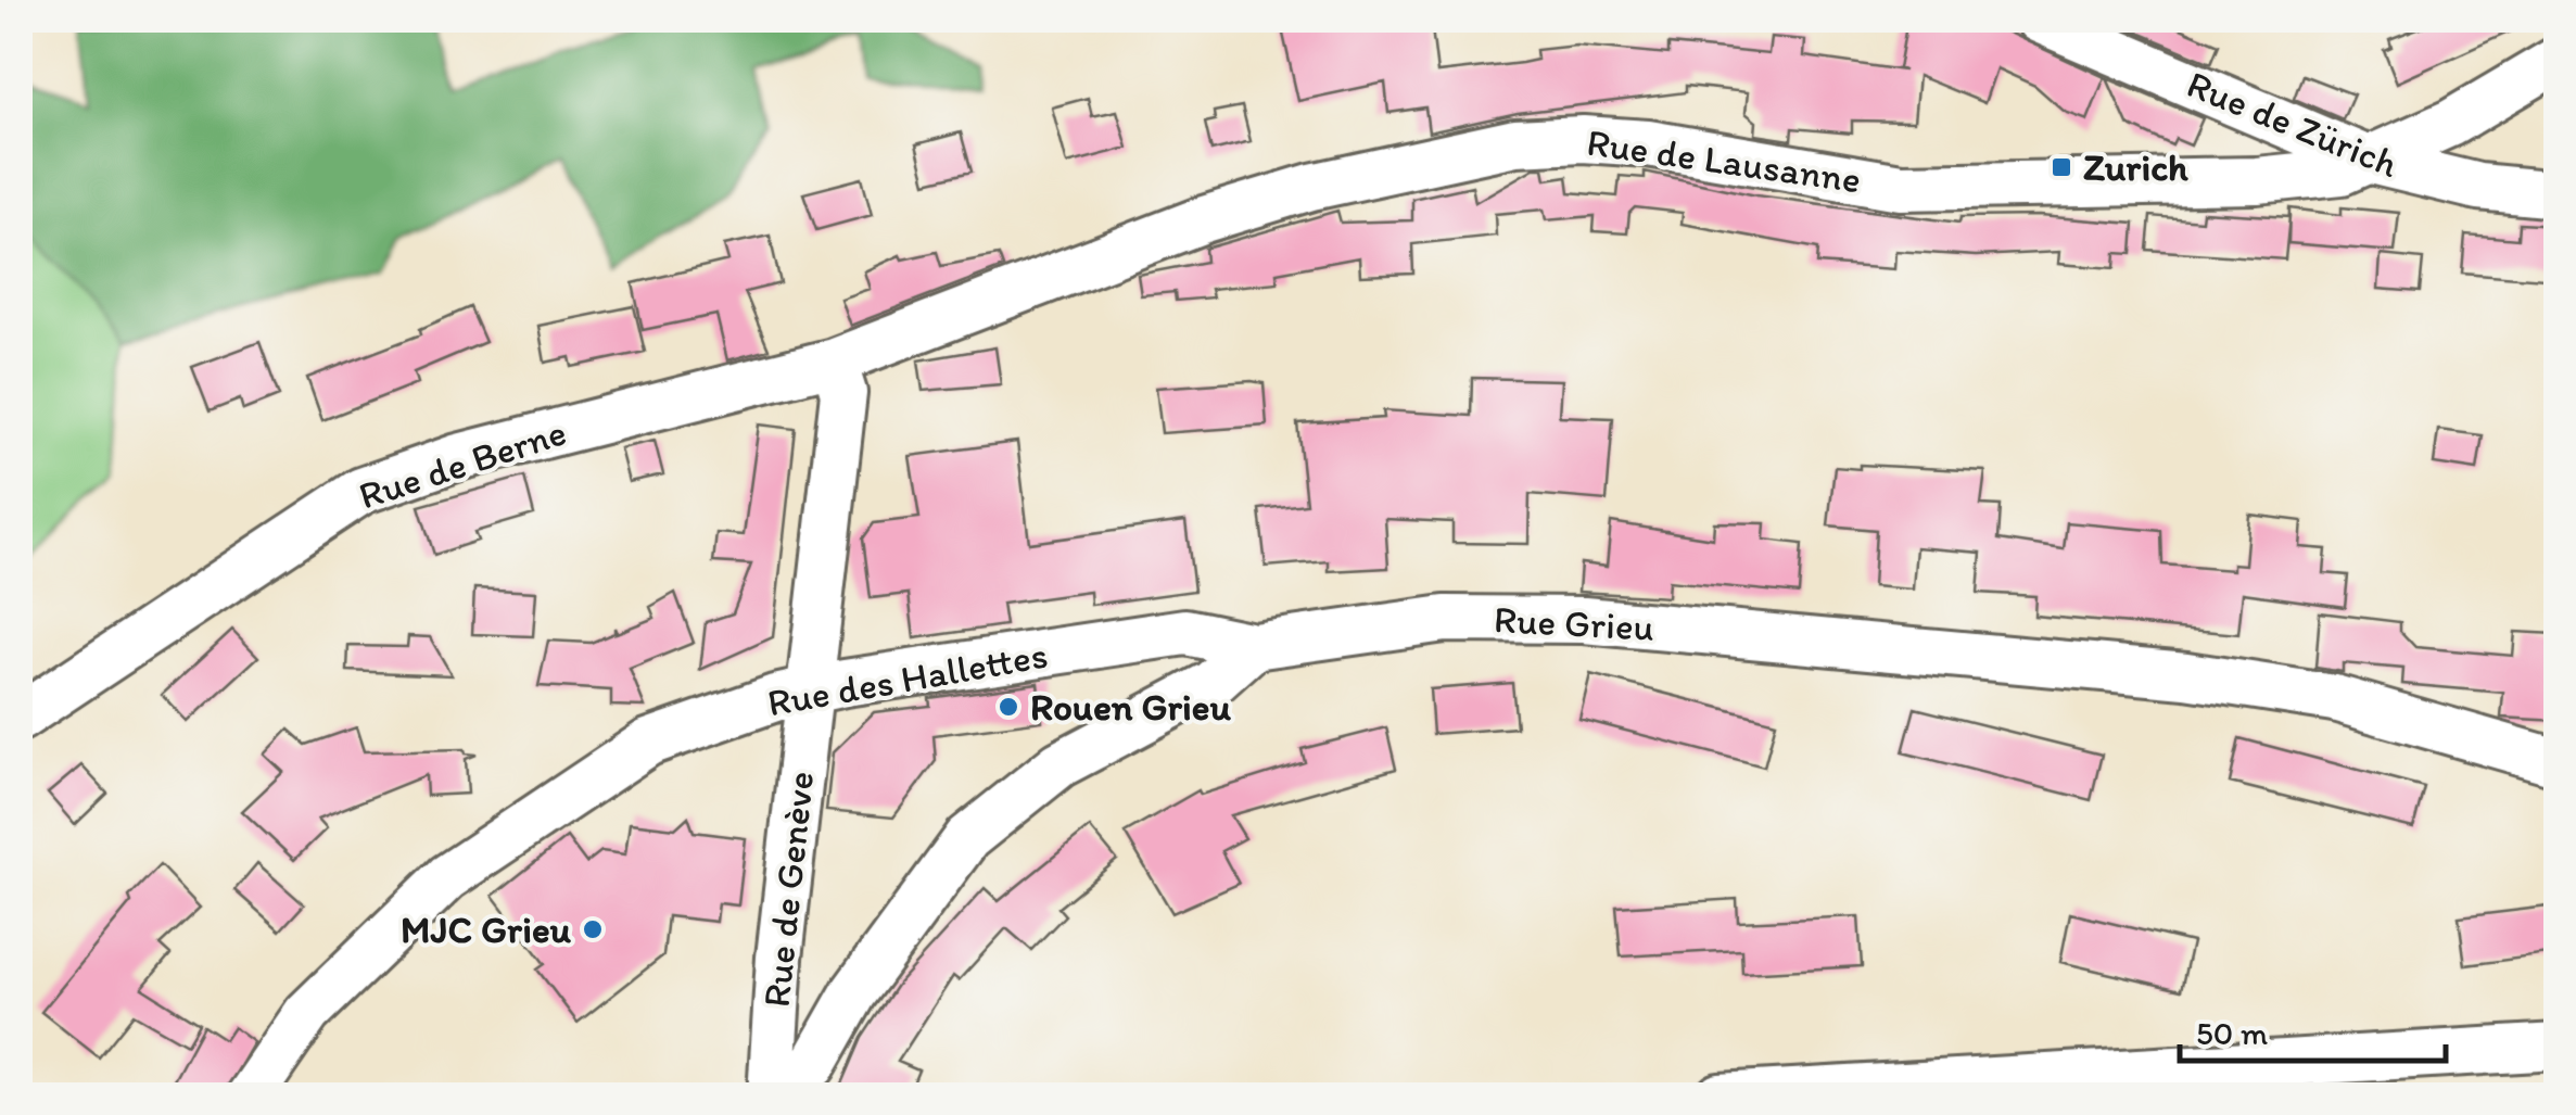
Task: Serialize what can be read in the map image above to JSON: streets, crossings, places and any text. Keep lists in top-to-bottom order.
{
  "streets": {
    "street": [
      "Rue de Zürich",
      "Rue de Lausanne",
      "Rue de Berne",
      "Rue Grieu",
      "Rue des Hallettes",
      "Rue de Genève"
    ]
  },
  "crossings": [
    ["Rue de Zürich", "Rue de Lausanne"],
    ["Rue de Lausanne", "Rue de Berne"],
    ["Rue de Lausanne", "Rue de Genève"],
    ["Rue de Berne", "Rue de Genève"],
    ["Rue Grieu", "Rue des Hallettes"],
    ["Rue des Hallettes", "Rue de Genève"]
  ],
  "places": {
    "transit": ["Zurich"],
    "other": ["Rouen Grieu", "MJC Grieu"]
  },
  "scale_bar": "50 m"
}
